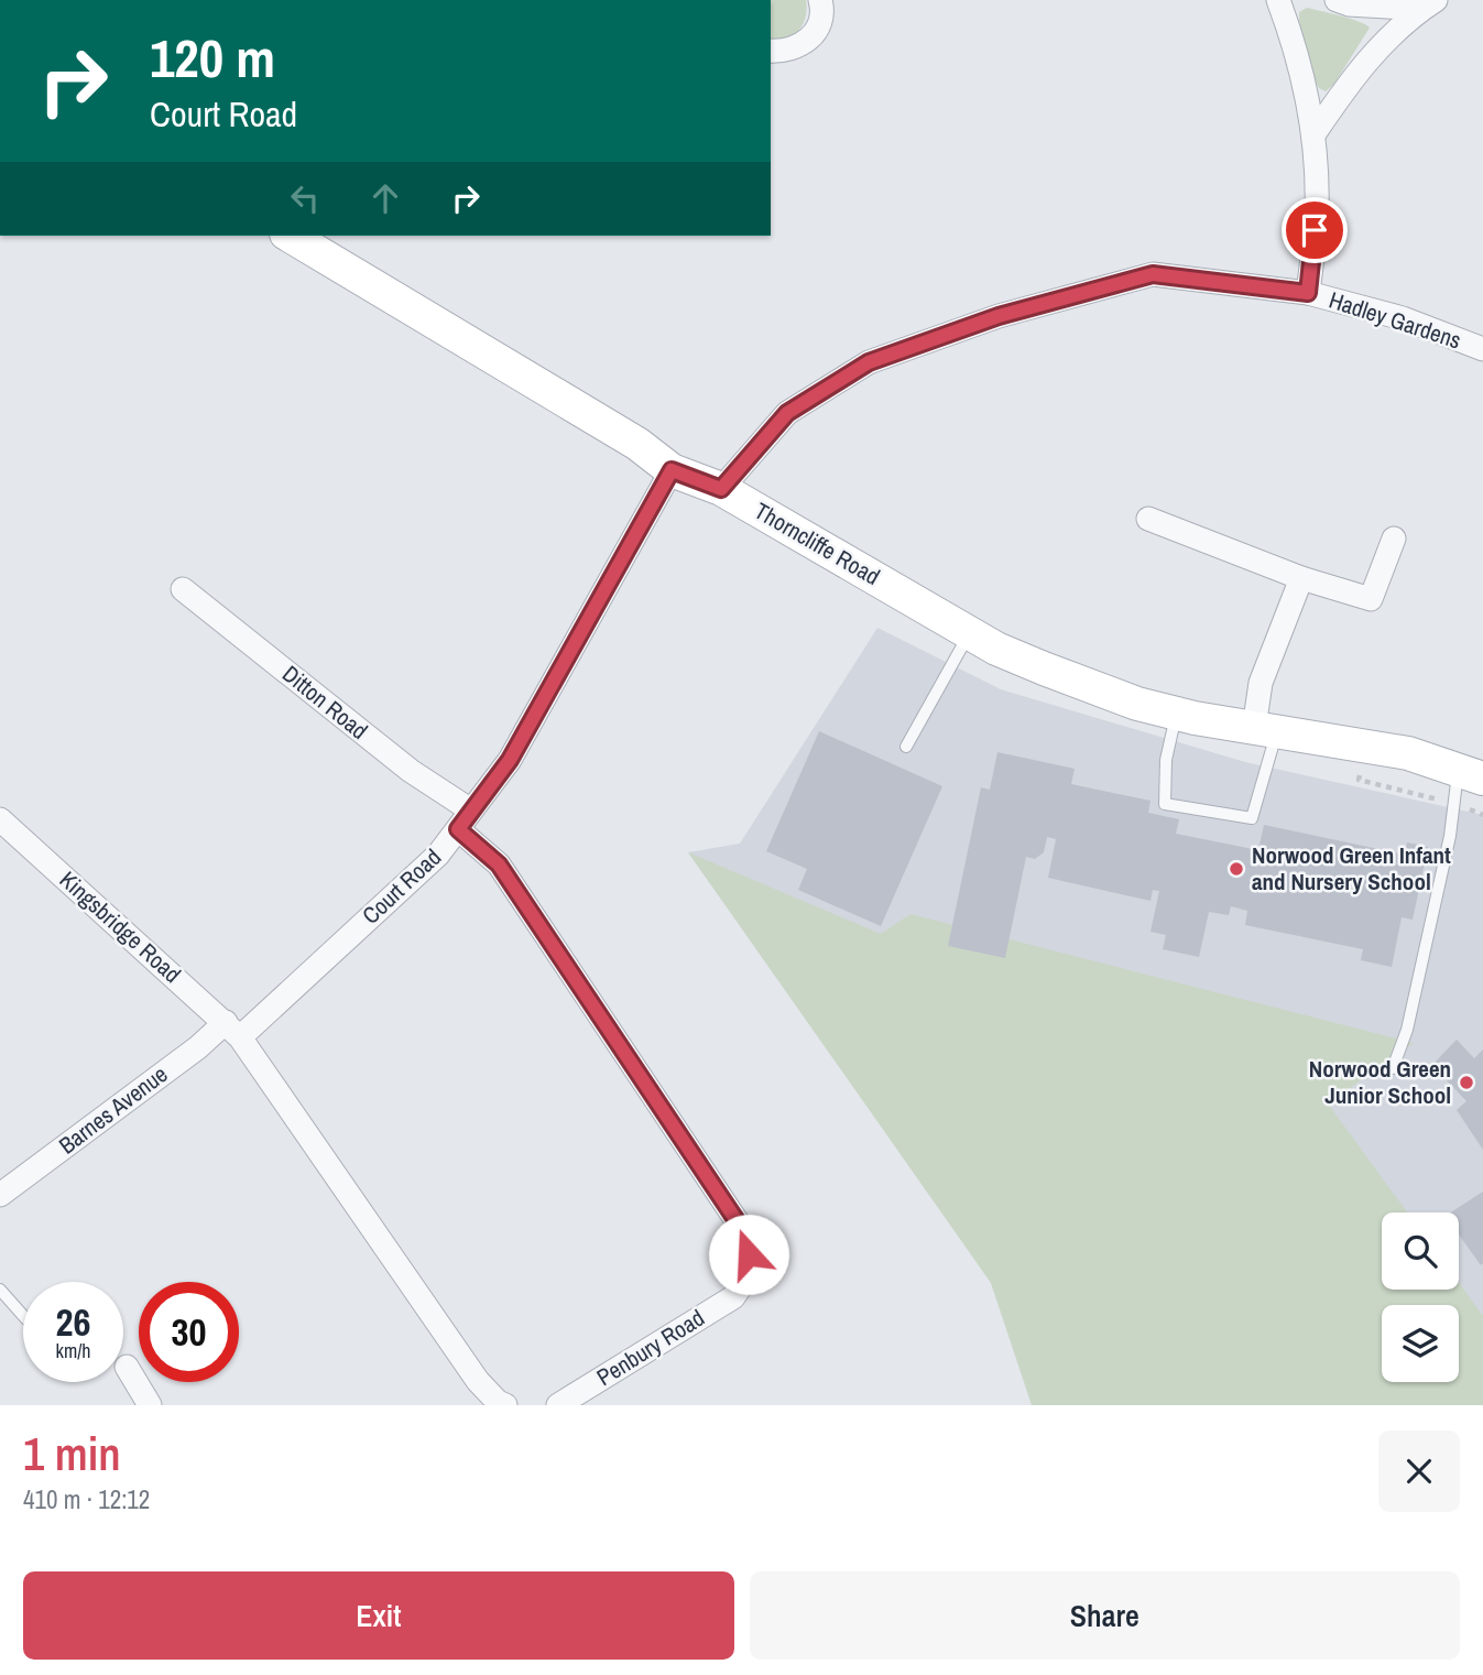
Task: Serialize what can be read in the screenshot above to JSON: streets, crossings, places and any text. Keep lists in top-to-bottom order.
{
  "streets": {
    "street": [
      "Hadley Gardens",
      "Thorncliffe Road",
      "Ditton Road",
      "Court Road",
      "Kingsbridge Road",
      "Barnes Avenue",
      "Penbury Road"
    ]
  },
  "crossings": [
    ["Hadley Gardens", "Thorncliffe Road"],
    ["Thorncliffe Road", "Court Road"],
    ["Ditton Road", "Court Road"],
    ["Ditton Road", "Penbury Road"],
    ["Court Road", "Kingsbridge Road"],
    ["Court Road", "Barnes Avenue"],
    ["Court Road", "Penbury Road"],
    ["Kingsbridge Road", "Barnes Avenue"]
  ],
  "places": ["Norwood Green Infant and Nursery School", "Norwood Green Junior School"],
  "page": {
    "turn": ["120 m", "Court Road"],
    "speed": "26 km/h",
    "limit": "30",
    "heading": ["1 min", "410 m · 12:12"],
    "buttons": ["Exit", "Share"]
  }
}
